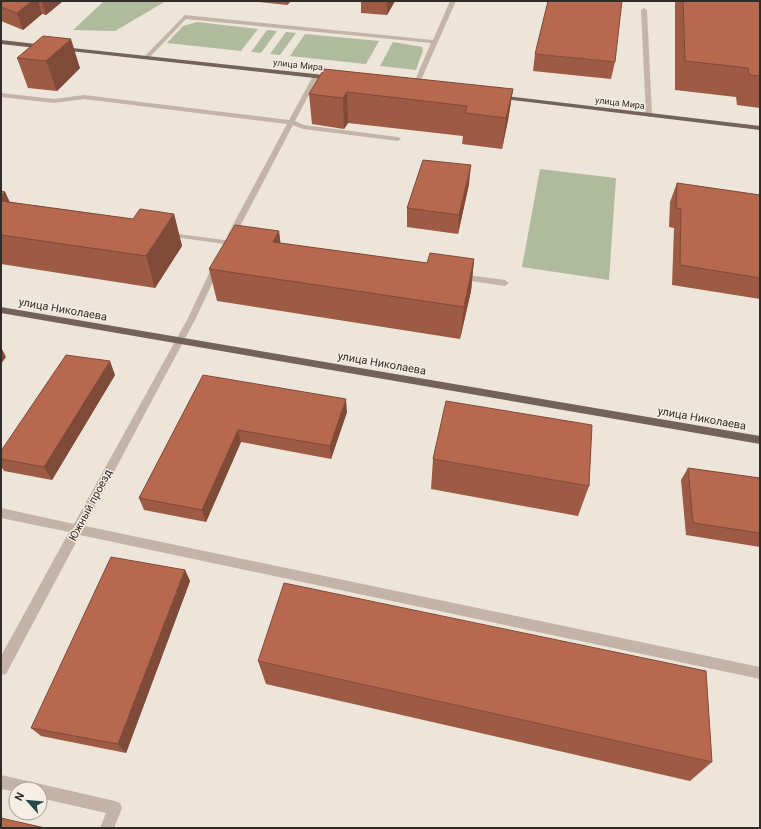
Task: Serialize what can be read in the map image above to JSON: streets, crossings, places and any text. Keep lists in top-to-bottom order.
{
  "streets": {
    "main road": ["улица Мира", "улица Николаева"],
    "street": ["Южный проезд"]
  },
  "crossings": [
    ["улица Мира", "Южный проезд"],
    ["улица Николаева", "Южный проезд"]
  ],
  "north": "top left"
}
